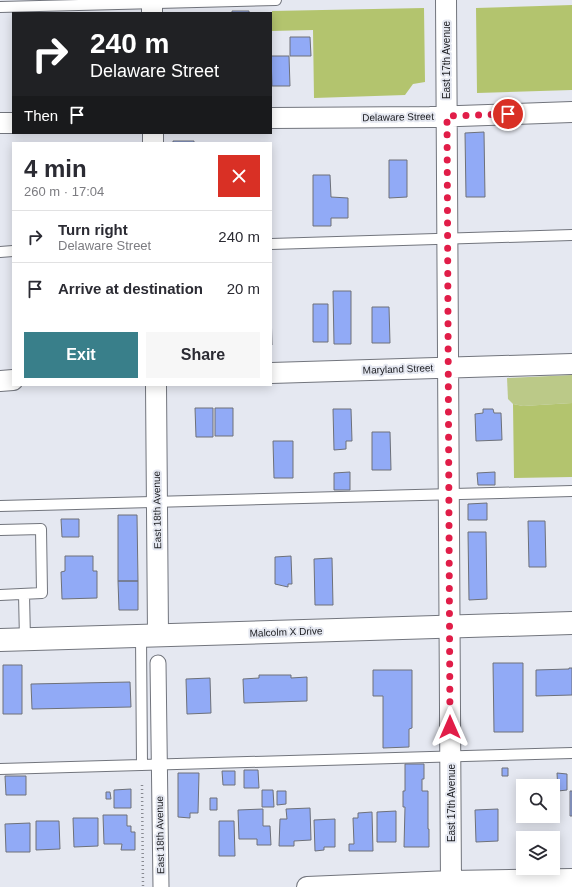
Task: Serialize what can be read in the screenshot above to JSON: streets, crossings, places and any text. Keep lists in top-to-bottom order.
{
  "streets": {
    "street": [
      "East 17th Avenue",
      "Delaware Street",
      "Maryland Street",
      "East 18th Avenue",
      "Malcolm X Drive"
    ]
  },
  "crossings": [
    ["East 17th Avenue", "Delaware Street"],
    ["East 17th Avenue", "Maryland Street"],
    ["East 17th Avenue", "Malcolm X Drive"],
    ["East 18th Avenue", "Malcolm X Drive"]
  ],
  "page": {
    "turn": ["240 m", "Delaware Street"],
    "then": "Then",
    "heading": ["4 min", "260 m · 17:04"],
    "list": [
      {
        "name": "Turn right",
        "note": "Delaware Street",
        "value": "240 m"
      },
      {
        "name": "Arrive at destination",
        "value": "20 m"
      }
    ],
    "buttons": ["Exit", "Share"]
  }
}
